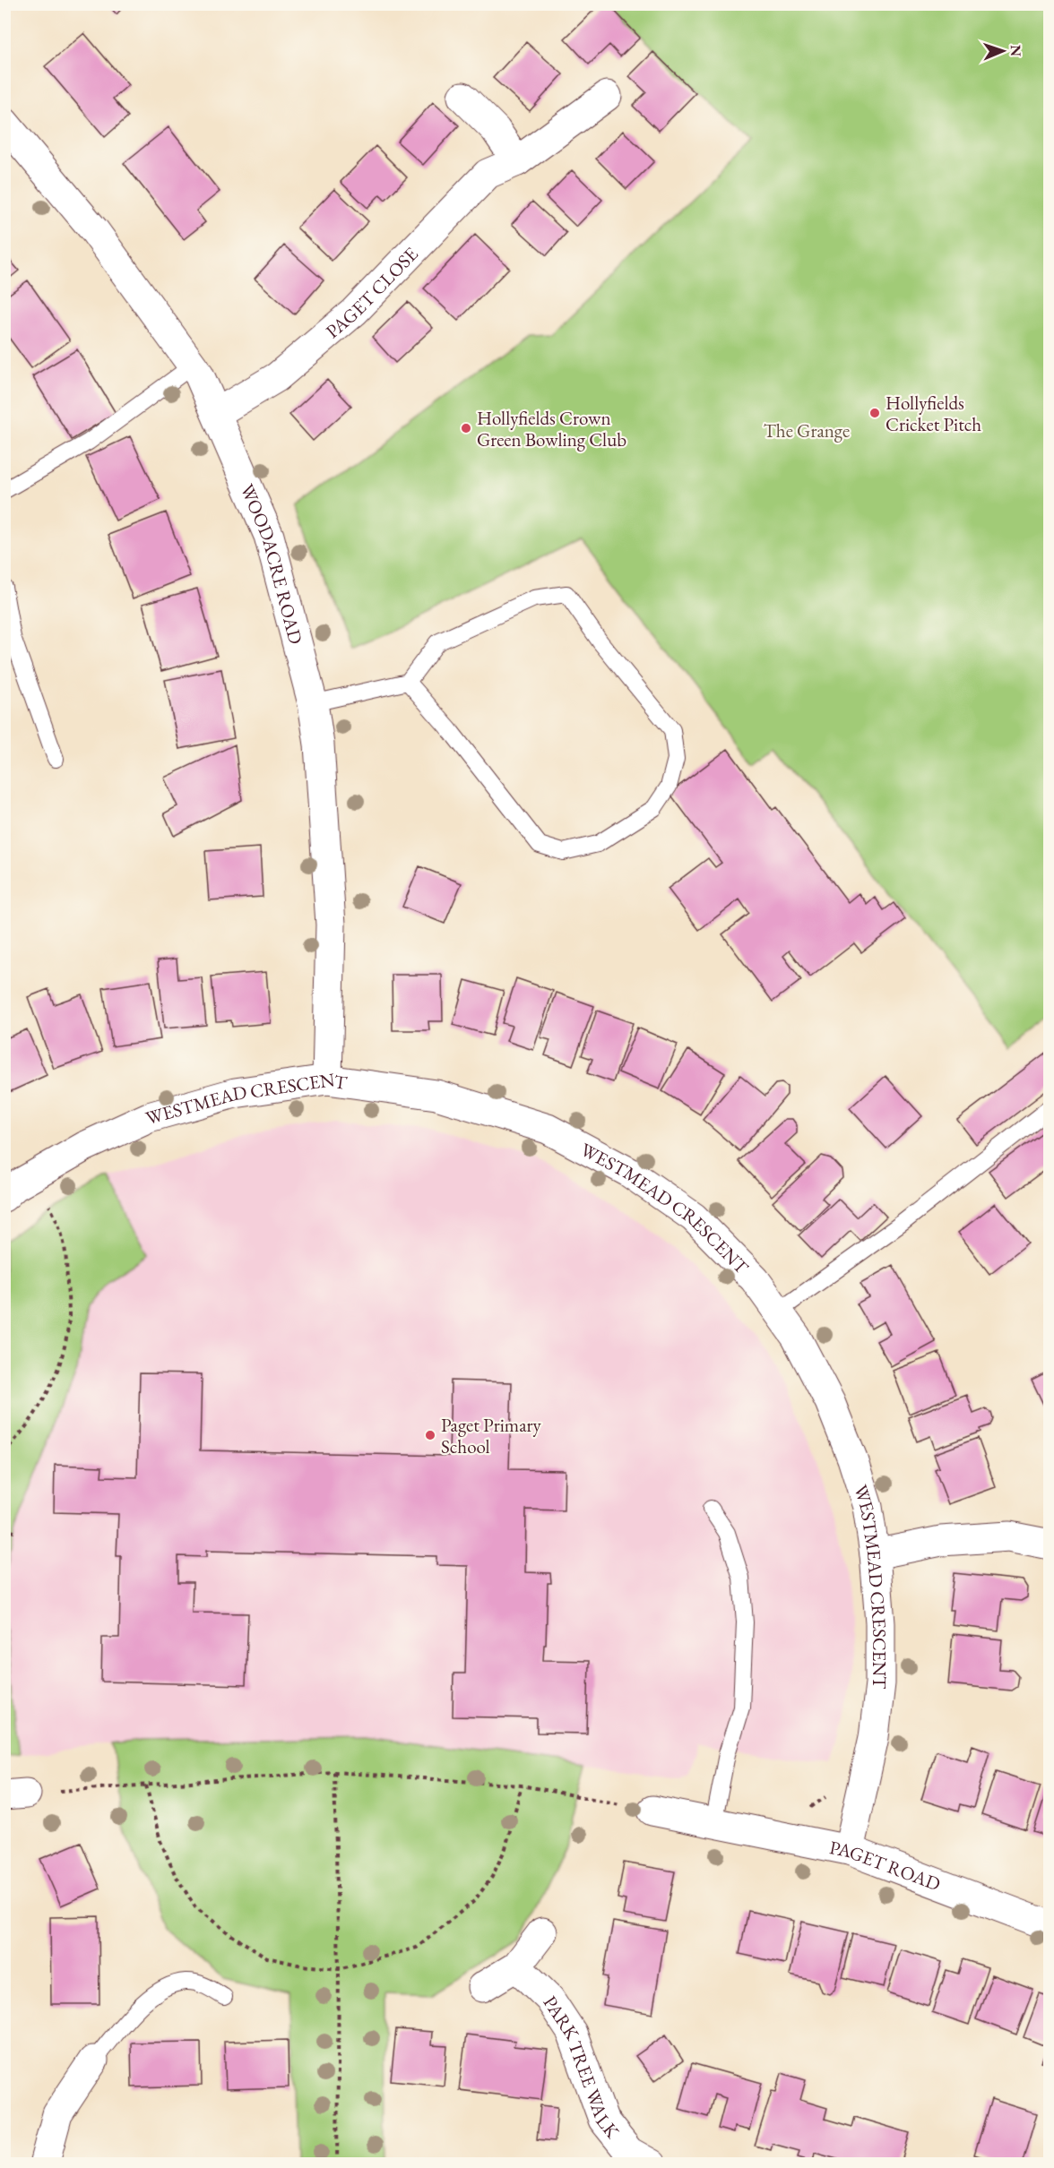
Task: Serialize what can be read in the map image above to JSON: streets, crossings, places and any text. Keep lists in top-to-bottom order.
{
  "streets": {
    "street": [
      "PAGET CLOSE",
      "WOODACRE ROAD",
      "WESTMEAD CRESCENT",
      "PAGET ROAD",
      "PARK TREE WALK"
    ]
  },
  "crossings": [
    ["PAGET CLOSE", "WOODACRE ROAD"],
    ["WOODACRE ROAD", "WESTMEAD CRESCENT"],
    ["WESTMEAD CRESCENT", "PAGET ROAD"]
  ],
  "parks": ["The Grange"],
  "places": ["Hollyfields Cricket Pitch", "Hollyfields Crown Green Bowling Club", "Paget Primary School"],
  "north": "right"
}
